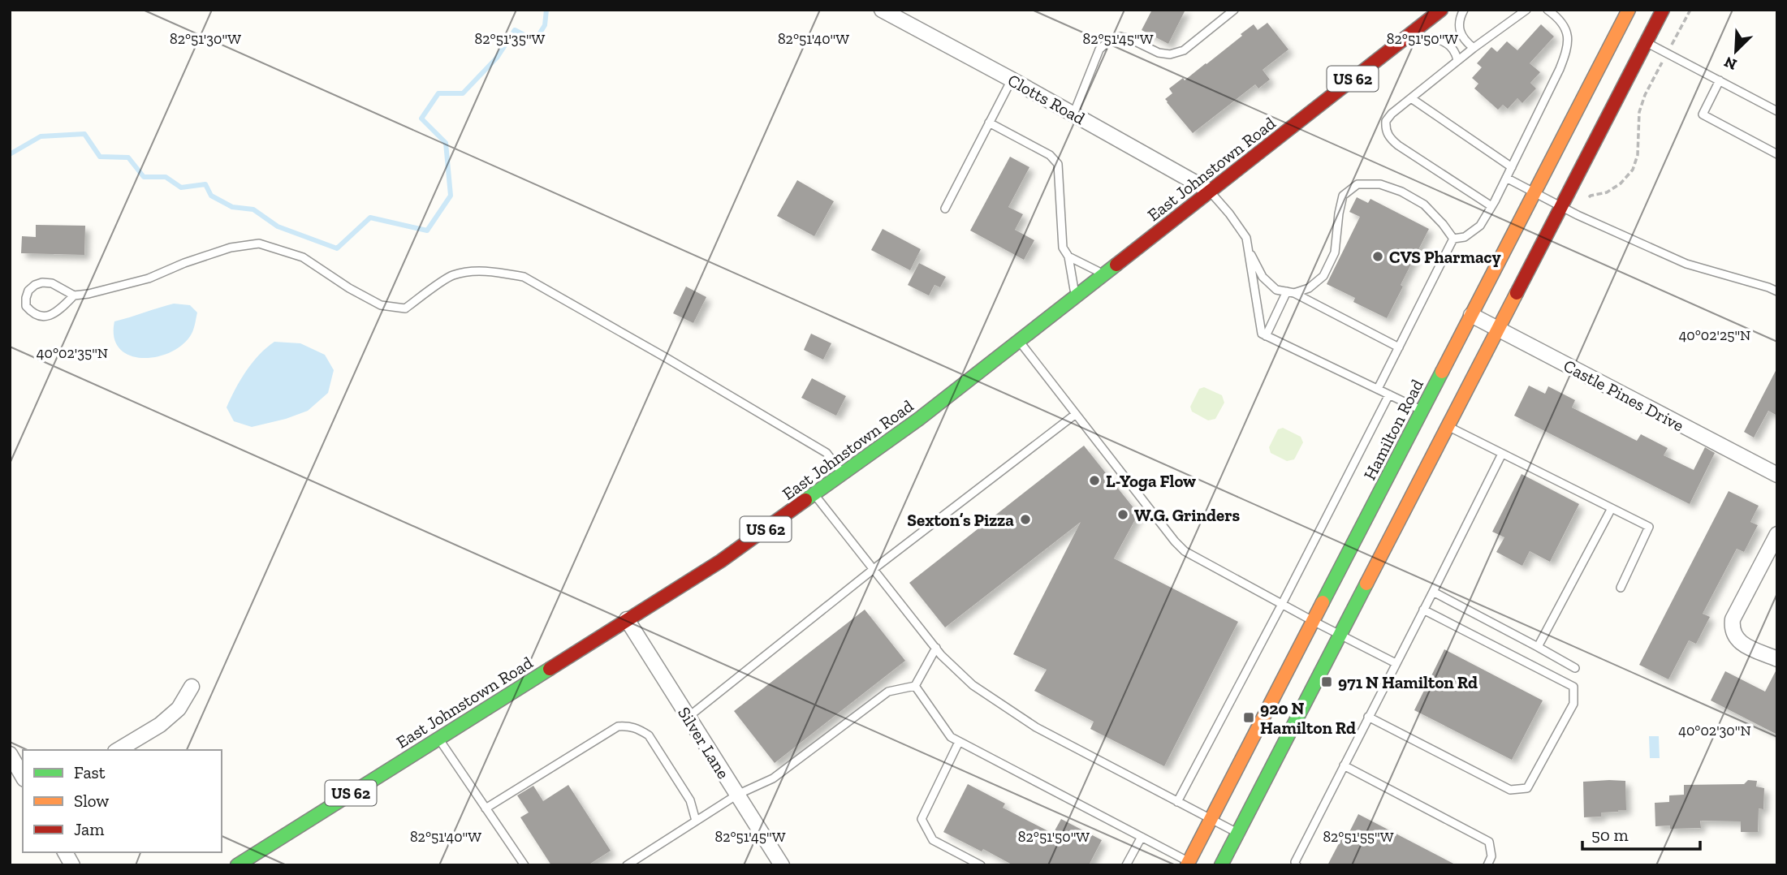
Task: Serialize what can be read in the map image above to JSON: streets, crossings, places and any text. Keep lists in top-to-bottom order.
{
  "streets": {
    "main road": ["US 62", "East Johnstown Road", "Hamilton Road"],
    "street": ["Clotts Road", "Castle Pines Drive", "Silver Lane"]
  },
  "crossings": [
    ["Clotts Road", "East Johnstown Road"],
    ["East Johnstown Road", "Silver Lane"],
    ["Castle Pines Drive", "Hamilton Road"]
  ],
  "places": {
    "other": [
      "CVS Pharmacy",
      "L-Yoga Flow",
      "W.G. Grinders",
      "Sexton’s Pizza"
    ],
    "transit": ["971 N Hamilton Rd", "920 N Hamilton Rd"]
  },
  "legend": ["Fast", "Slow", "Jam"],
  "scale_bar": "50 m",
  "north": "bottom left",
  "coordinates": [
    "82°51'30\"W",
    "82°51'35\"W",
    "82°51'45\"W",
    "82°51'50\"W",
    "82°51'40\"W",
    "40°02'25\"N",
    "40°02'35\"N",
    "40°02'30\"N",
    "82°51'55\"W"
  ]
}
